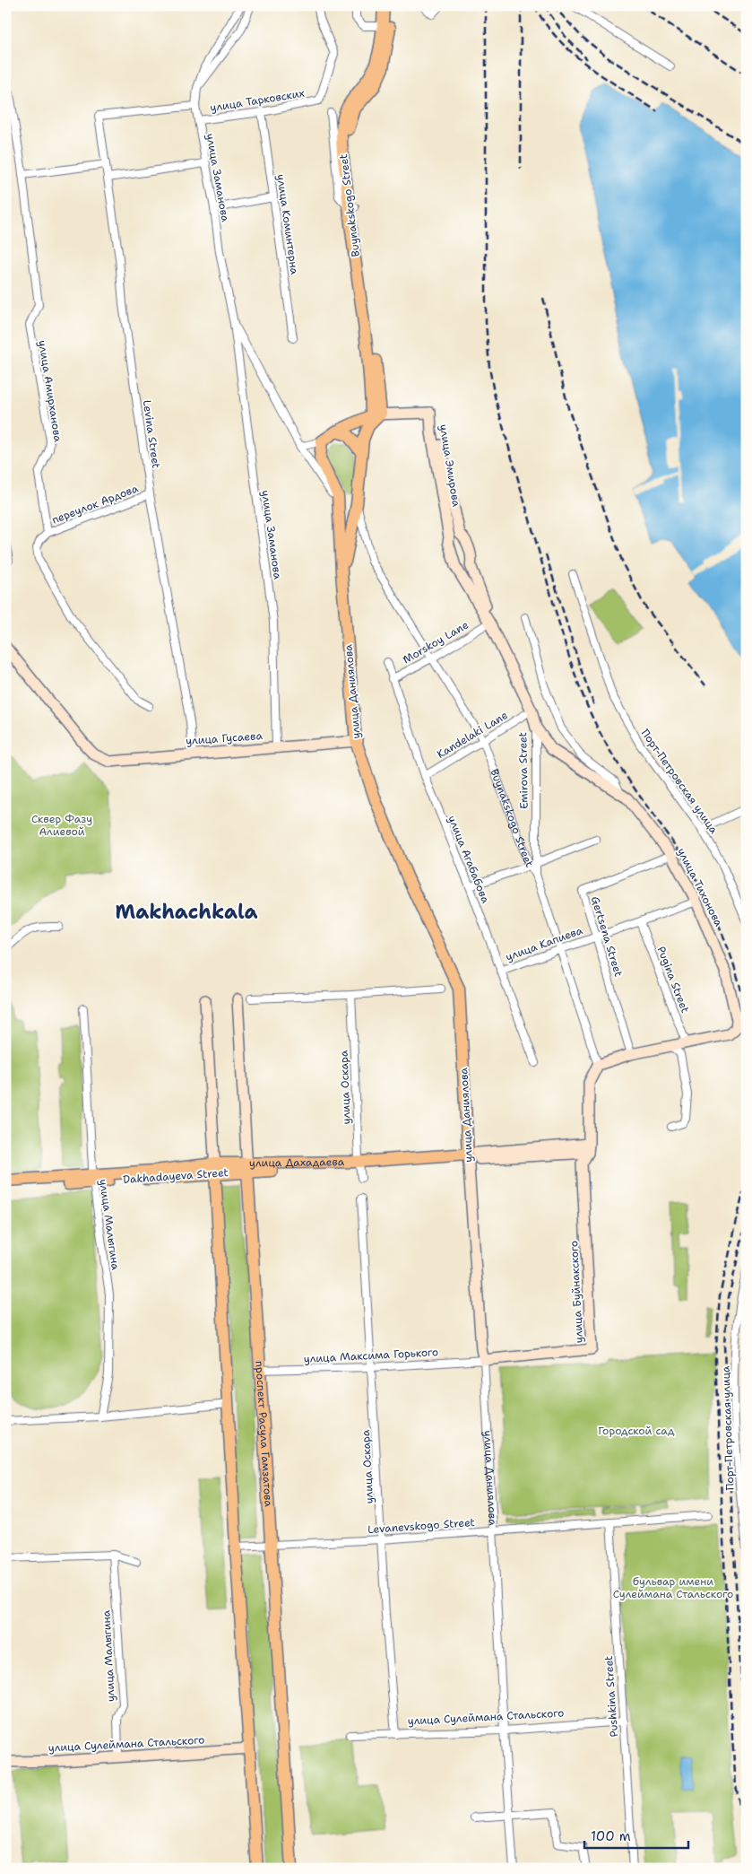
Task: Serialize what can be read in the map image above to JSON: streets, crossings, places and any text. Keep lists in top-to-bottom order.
{
  "streets": {
    "main road": [
      "Buynakskogo Street",
      "улица Даниялова",
      "улица Дахадаева",
      "проспект Расула Гамзатова"
    ],
    "street": [
      "улица Тарковских",
      "улица Заманова",
      "улица Коминтерна",
      "улица Амирханова",
      "Levina Street",
      "улица Эмирова",
      "переулок Ардова",
      "Morskoy Lane",
      "Kandelaki Lane",
      "улица Гусаева",
      "Emirova Street",
      "Порт-Петровская улица",
      "улица Агабабова",
      "улица Тихонова",
      "Gertsena Street",
      "улица Капиева",
      "Pugina Street",
      "улица Оскара",
      "улица Малыгина",
      "улица Буйнакского",
      "улица Максима Горького",
      "Levanevskogo Street",
      "Pushkina Street",
      "улица Сулеймана Стальского"
    ]
  },
  "crossings": [
    ["улица Тарковских", "улица Заманова"],
    ["улица Тарковских", "улица Коминтерна"],
    ["улица Тарковских", "Levina Street"],
    ["улица Заманова", "улица Даниялова"],
    ["улица Заманова", "улица Гусаева"],
    ["Buynakskogo Street", "Morskoy Lane"],
    ["Buynakskogo Street", "улица Даниялова"],
    ["Buynakskogo Street", "Kandelaki Lane"],
    ["Buynakskogo Street", "Emirova Street"],
    ["Buynakskogo Street", "улица Капиева"],
    ["улица Амирханова", "переулок Ардова"],
    ["Levina Street", "переулок Ардова"],
    ["Levina Street", "улица Гусаева"],
    ["улица Эмирова", "Morskoy Lane"],
    ["улица Эмирова", "Emirova Street"],
    ["Morskoy Lane", "Emirova Street"],
    ["Morskoy Lane", "улица Агабабова"],
    ["улица Даниялова", "улица Гусаева"],
    ["улица Даниялова", "улица Дахадаева"],
    ["улица Даниялова", "улица Буйнакского"],
    ["улица Даниялова", "улица Максима Горького"],
    ["улица Даниялова", "Levanevskogo Street"],
    ["улица Даниялова", "улица Сулеймана Стальского"],
    ["Kandelaki Lane", "Emirova Street"],
    ["Kandelaki Lane", "улица Агабабова"],
    ["Emirova Street", "улица Тихонова"],
    ["улица Агабабова", "улица Капиева"],
    ["улица Тихонова", "Gertsena Street"],
    ["улица Тихонова", "улица Капиева"],
    ["улица Тихонова", "Pugina Street"],
    ["Gertsena Street", "улица Капиева"],
    ["улица Капиева", "Pugina Street"],
    ["улица Оскара", "улица Дахадаева"],
    ["улица Оскара", "улица Максима Горького"],
    ["улица Оскара", "Levanevskogo Street"],
    ["улица Оскара", "улица Сулеймана Стальского"],
    ["улица Дахадаева", "улица Малыгина"],
    ["улица Дахадаева", "проспект Расула Гамзатова"],
    ["улица Малыгина", "улица Сулеймана Стальского"],
    ["улица Буйнакского", "улица Максима Горького"],
    ["улица Максима Горького", "проспект Расула Гамзатова"],
    ["проспект Расула Гамзатова", "Levanevskogo Street"],
    ["Levanevskogo Street", "Pushkina Street"],
    ["Pushkina Street", "улица Сулеймана Стальского"]
  ],
  "districts": ["Makhachkala"],
  "parks": ["Сквер Фазу Алиевой", "Городской сад", "бульвар имени Сулеймана Стальского"],
  "scale_bar": "100 m"
}
